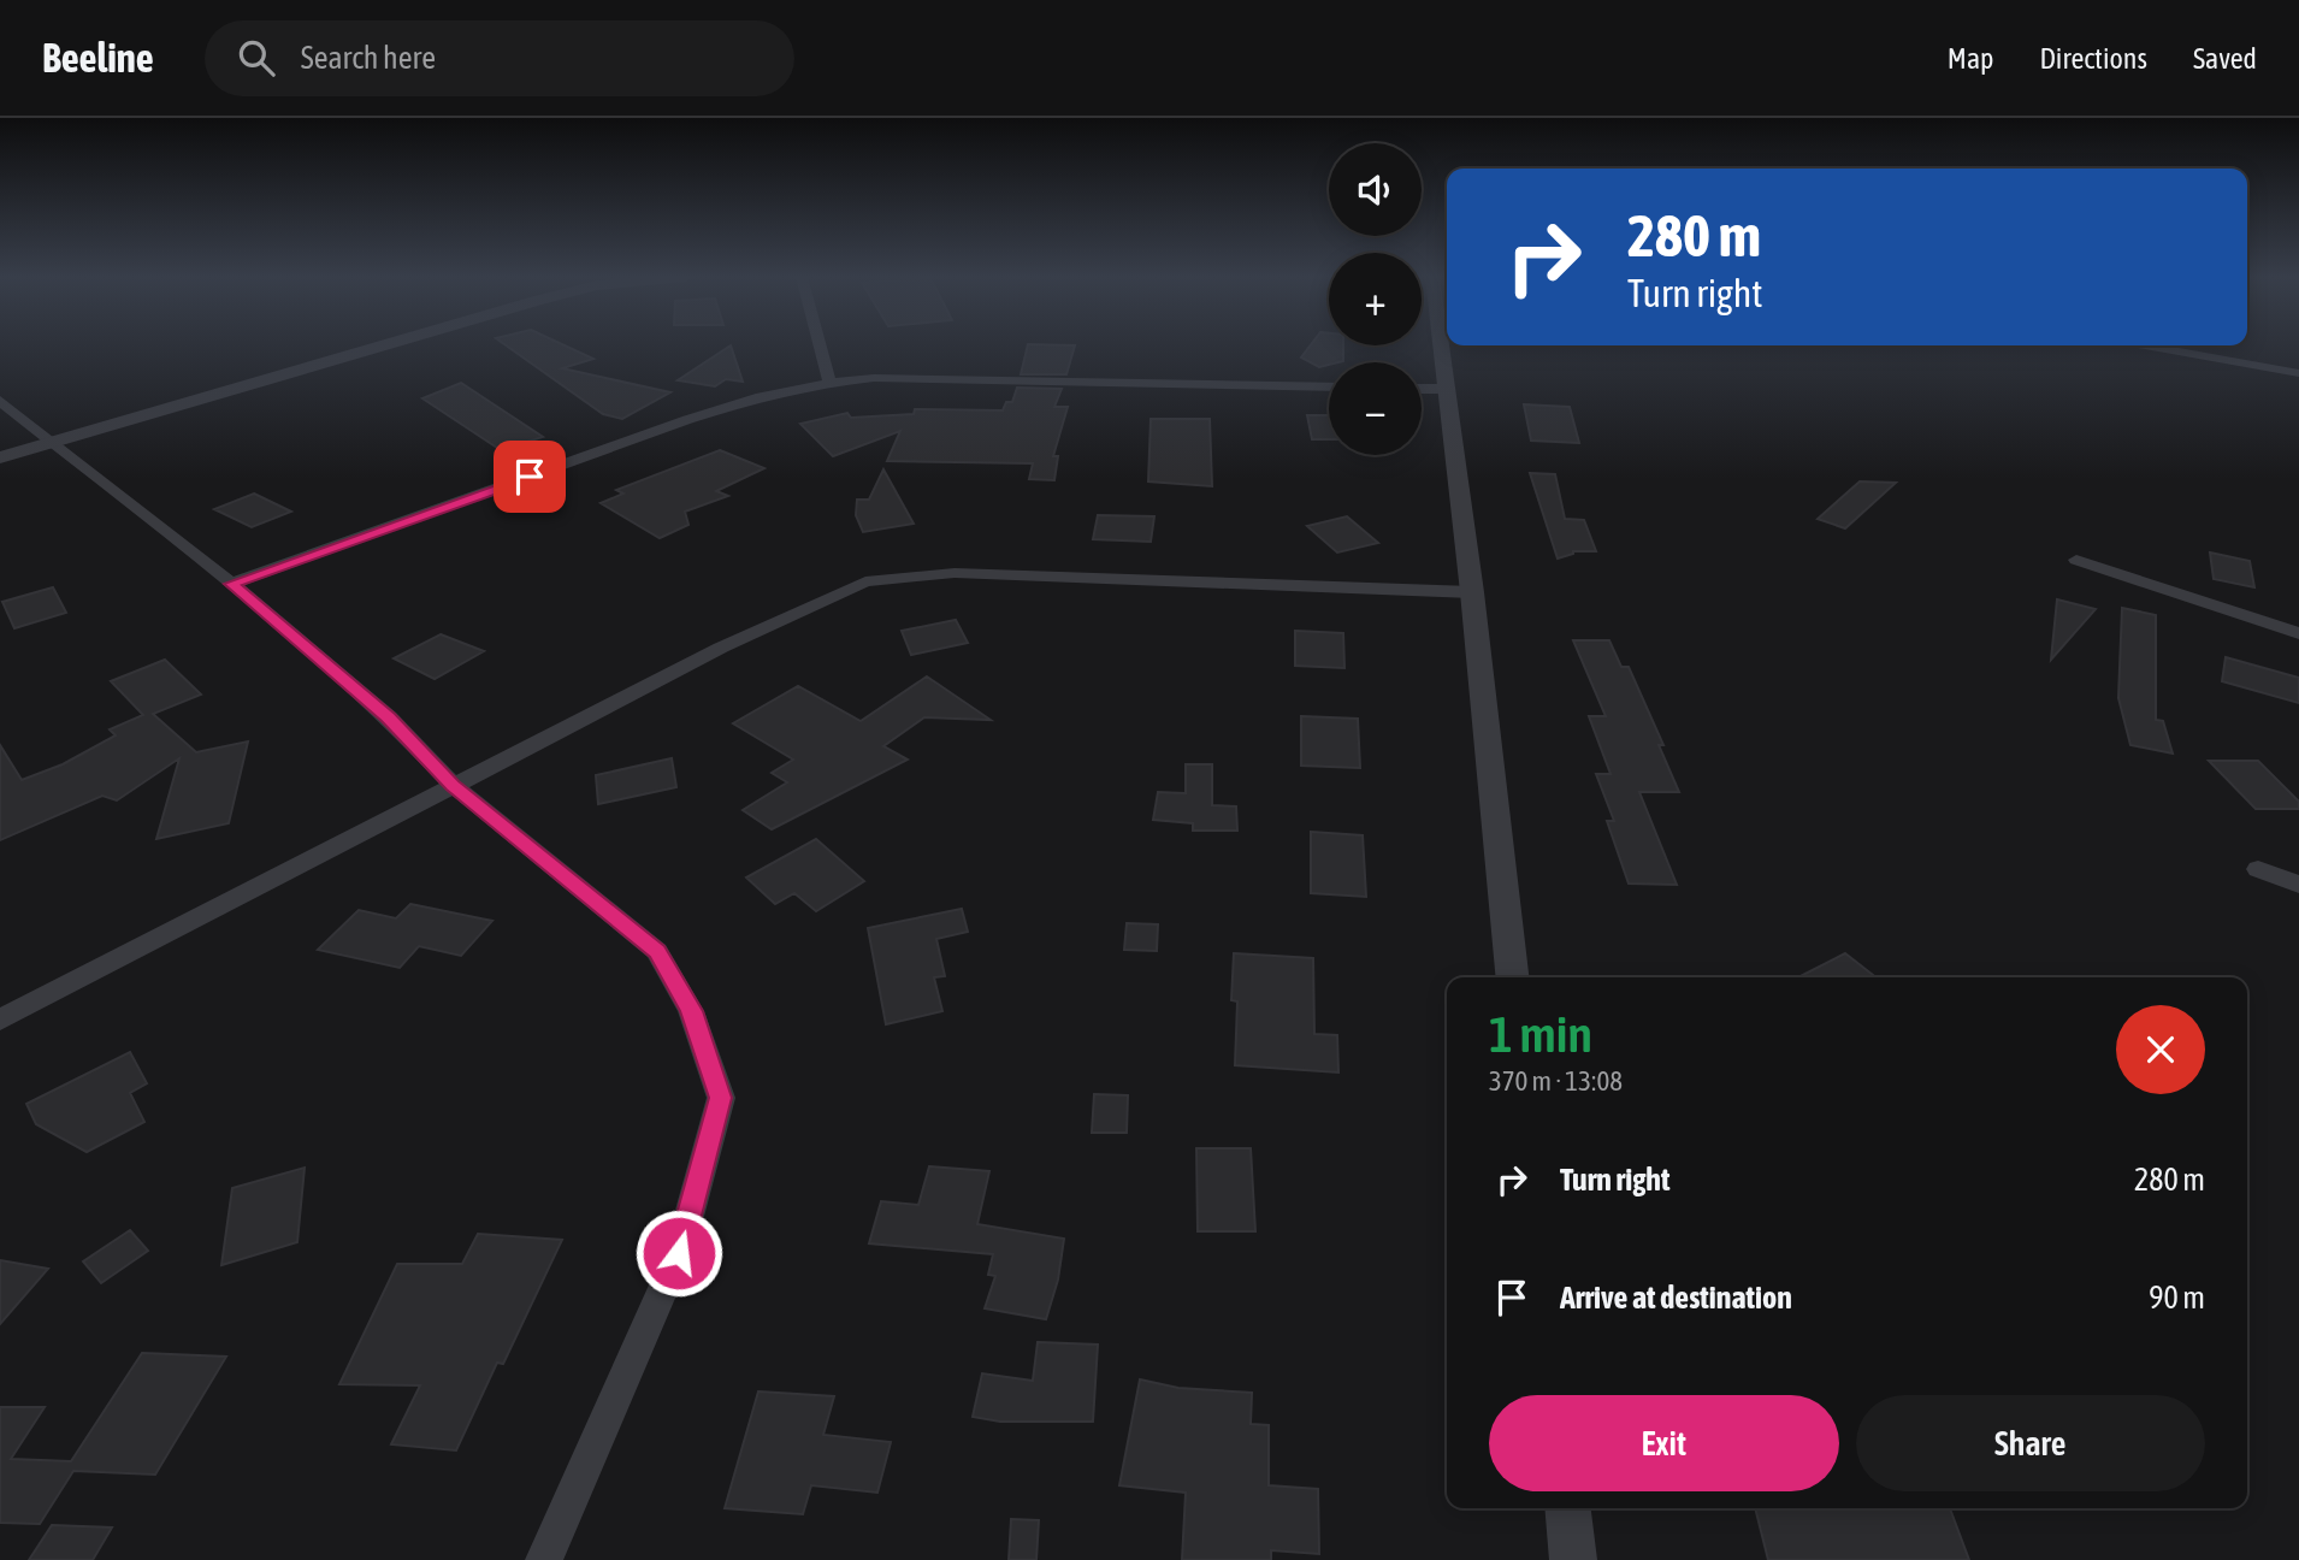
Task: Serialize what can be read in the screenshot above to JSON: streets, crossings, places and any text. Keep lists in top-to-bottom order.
{
  "page": {
    "header": "Beeline",
    "search": "Search here",
    "nav": ["Map", "Directions", "Saved"],
    "map_buttons": ["+", "−"],
    "turn": ["280 m", "Turn right"],
    "heading": ["1 min", "370 m · 13:08"],
    "list": [
      {
        "name": "Turn right",
        "value": "280 m"
      },
      {
        "name": "Arrive at destination",
        "value": "90 m"
      }
    ],
    "buttons": ["Exit", "Share"]
  }
}
